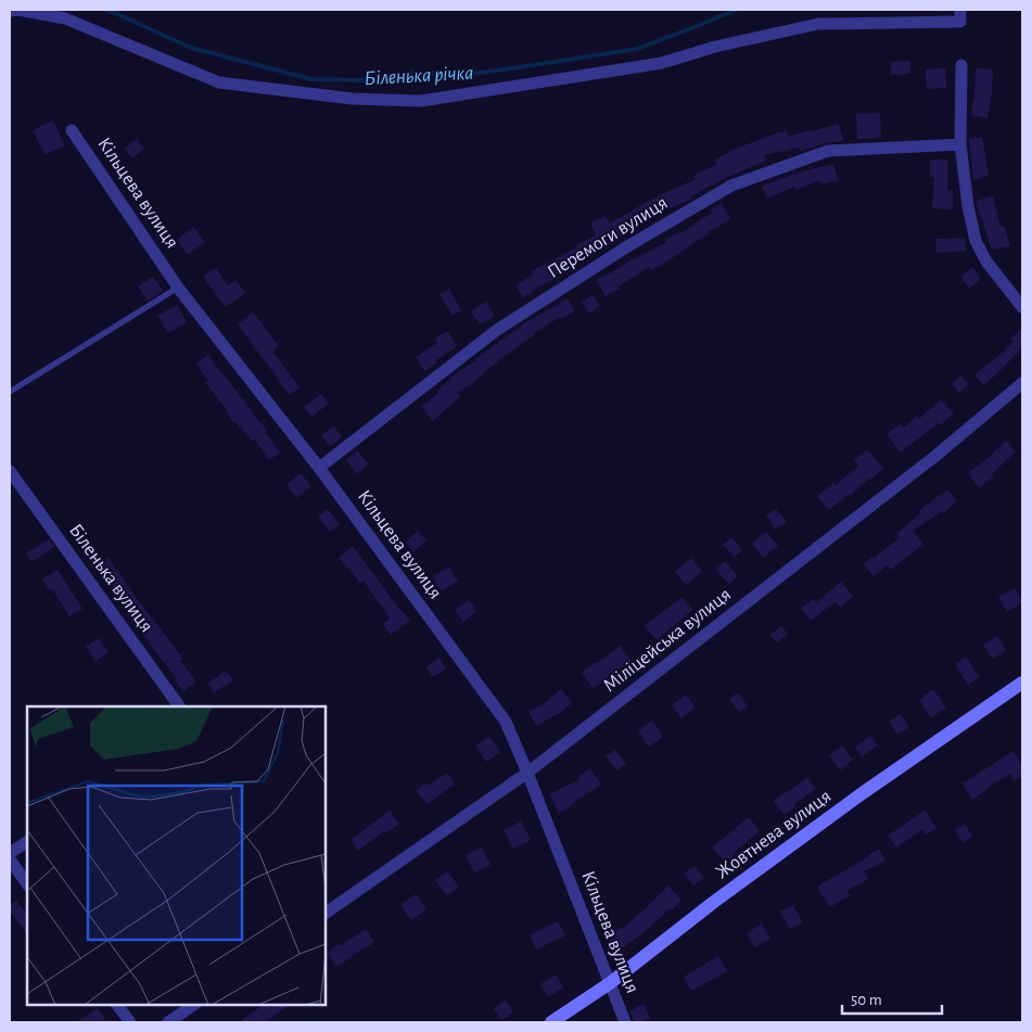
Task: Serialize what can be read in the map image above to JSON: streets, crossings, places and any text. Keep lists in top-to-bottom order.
{
  "streets": {
    "main road": ["Жовтнева вулиця"],
    "street": [
      "Кільцева вулиця",
      "Перемоги вулиця",
      "Біленька вулиця",
      "Міліцейська вулиця"
    ]
  },
  "crossings": [
    ["Кільцева вулиця", "Перемоги вулиця"],
    ["Кільцева вулиця", "Міліцейська вулиця"],
    ["Кільцева вулиця", "Жовтнева вулиця"]
  ],
  "water": ["Біленька річка"],
  "scale_bar": "50 m"
}
